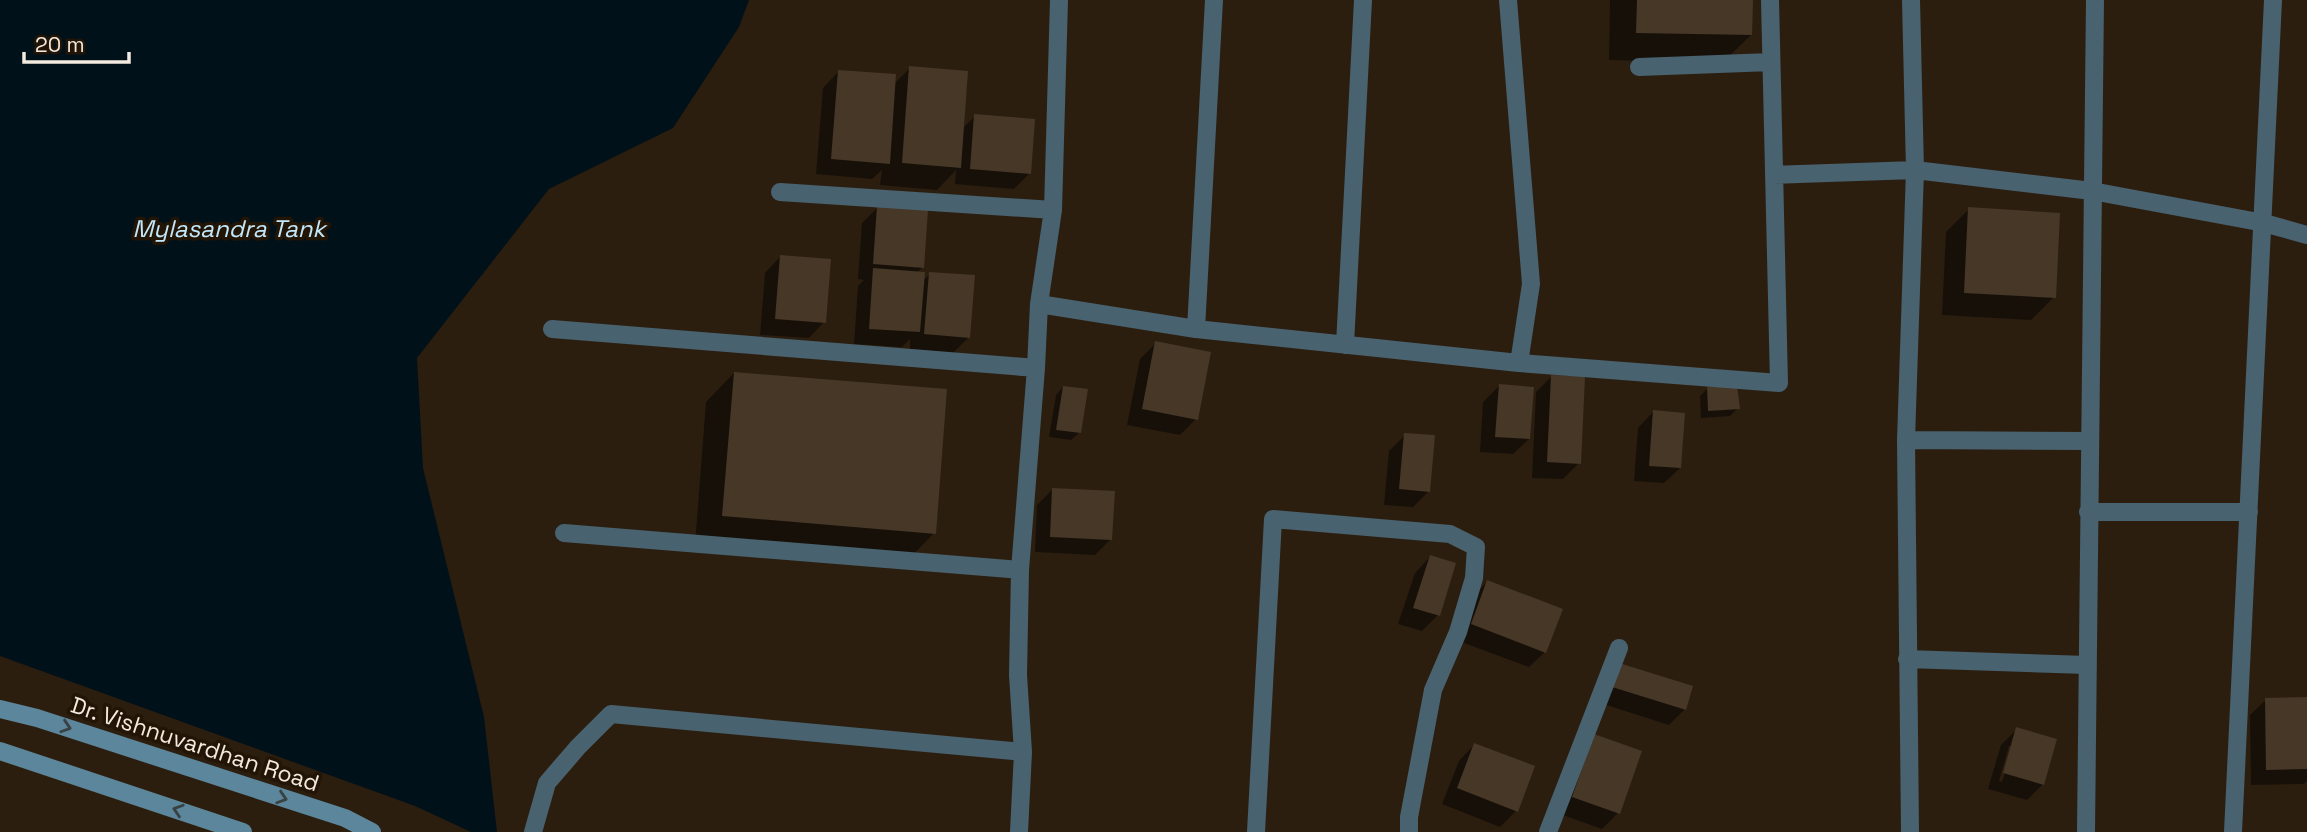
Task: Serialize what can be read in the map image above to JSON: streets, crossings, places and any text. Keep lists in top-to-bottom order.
{
  "streets": {
    "main road": ["Dr. Vishnuvardhan Road"]
  },
  "water": ["Mylasandra Tank"],
  "scale_bar": "20 m"
}
